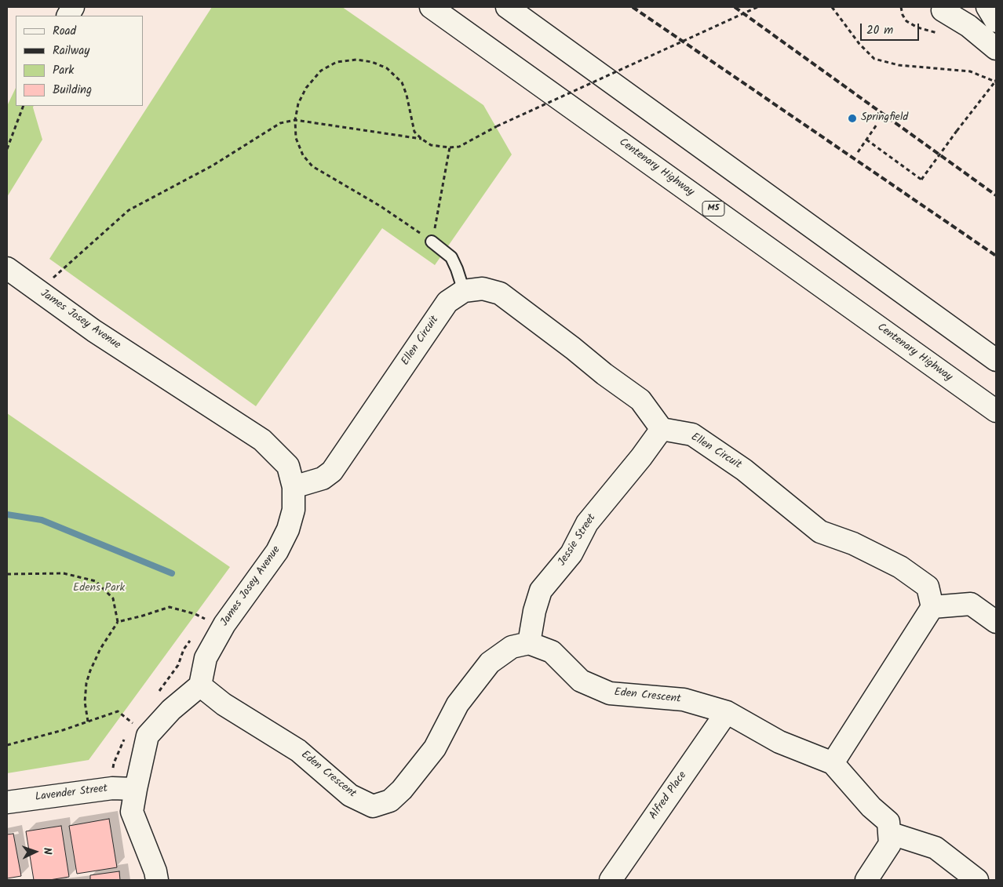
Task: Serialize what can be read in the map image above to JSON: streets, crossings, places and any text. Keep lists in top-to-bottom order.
{
  "streets": {
    "main road": [
      "Centenary Highway",
      "M5",
      "James Josey Avenue",
      "Ellen Circuit",
      "Jessie Street",
      "Eden Crescent",
      "Lavender Street",
      "Alfred Place"
    ]
  },
  "crossings": [
    ["James Josey Avenue", "Ellen Circuit"],
    ["James Josey Avenue", "Eden Crescent"],
    ["Ellen Circuit", "Jessie Street"],
    ["Jessie Street", "Eden Crescent"],
    ["Eden Crescent", "Alfred Place"]
  ],
  "parks": ["Edens Park"],
  "places": ["Springfield"],
  "legend": [
    "Road",
    "Railway",
    "Park",
    "Building"
  ],
  "scale_bar": "20 m",
  "north": "right"
}
